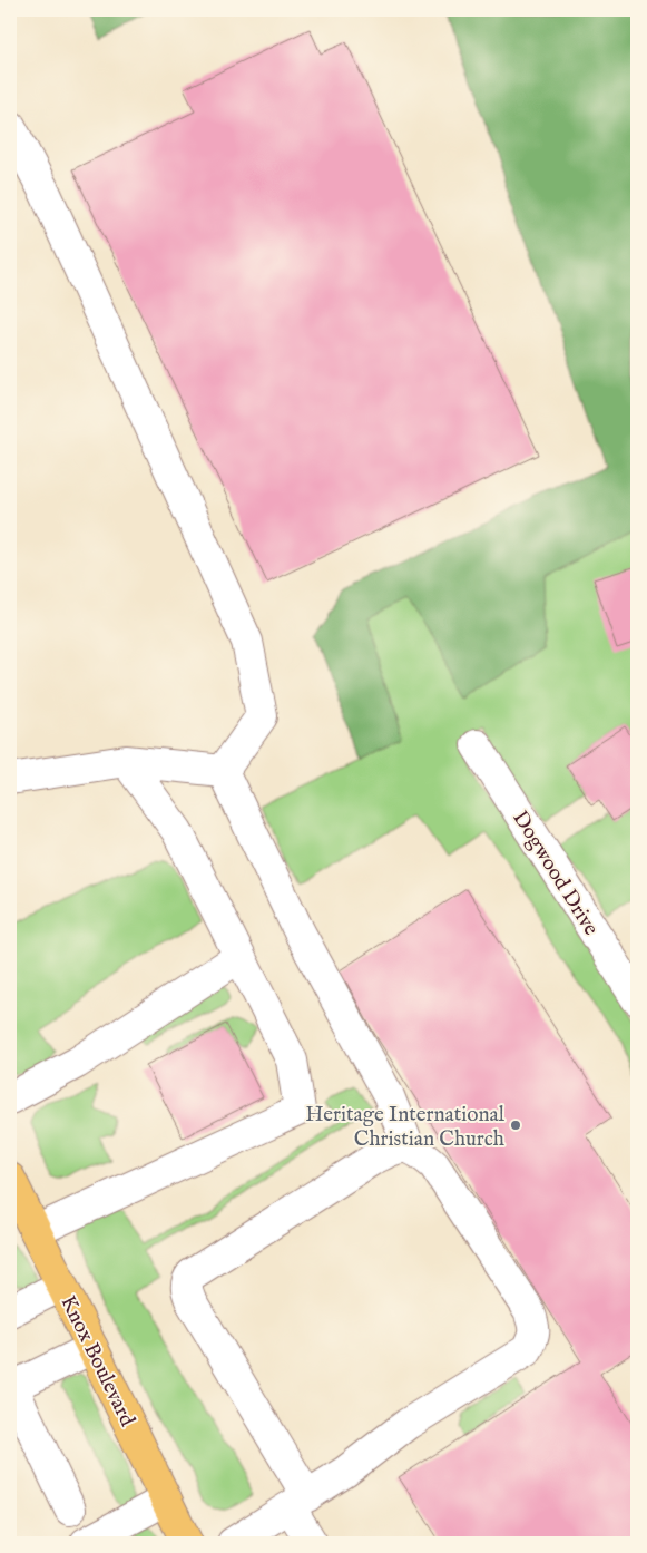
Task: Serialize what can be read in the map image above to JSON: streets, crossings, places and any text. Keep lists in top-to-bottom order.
{
  "streets": {
    "main road": ["Knox Boulevard"],
    "street": ["Dogwood Drive"]
  },
  "places": ["Heritage International Christian Church"]
}
